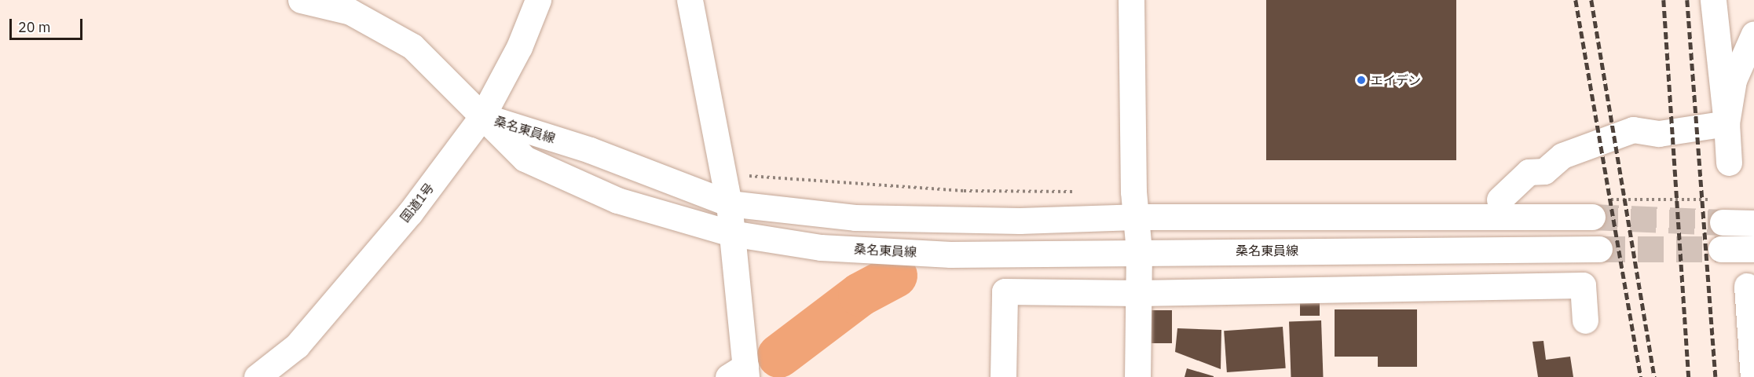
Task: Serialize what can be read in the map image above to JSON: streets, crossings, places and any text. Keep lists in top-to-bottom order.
{
  "streets": {
    "main road": ["桑名東員線", "国道1号"]
  },
  "crossings": [
    ["桑名東員線", "国道1号"]
  ],
  "places": ["エイデン"],
  "scale_bar": "20 m"
}
